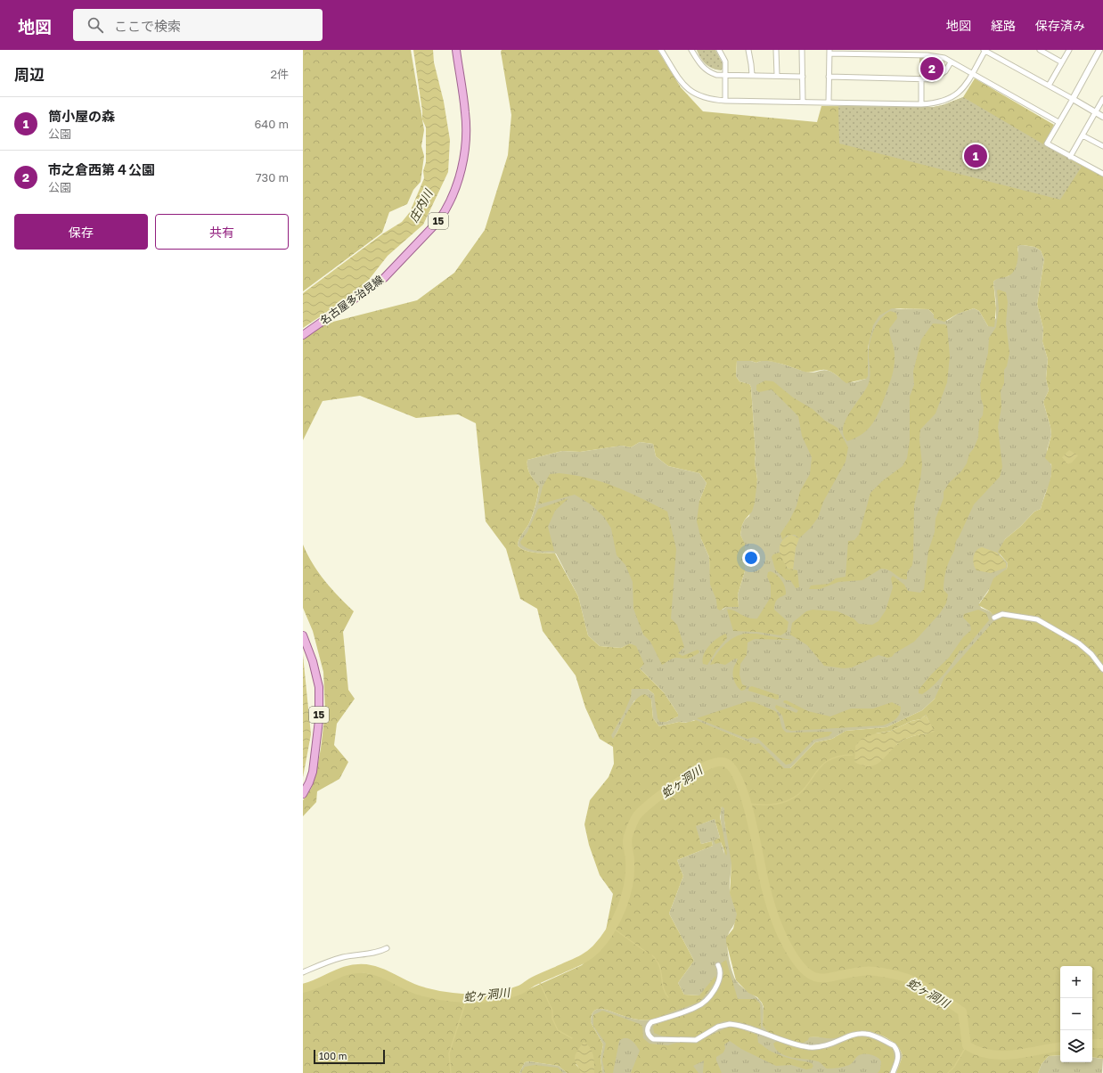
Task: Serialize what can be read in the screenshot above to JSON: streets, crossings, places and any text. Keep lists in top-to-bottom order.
{
  "streets": {
    "main road": ["15", "名古屋多治見線"]
  },
  "water": ["庄内川", "蛇ヶ洞川"],
  "scale_bar": "100 m",
  "page": {
    "header": "地図",
    "search": "ここで検索",
    "nav": ["地図", "経路", "保存済み"],
    "heading": ["周辺", "2件"],
    "pins": ["2", "1"],
    "list": [
      {
        "mark": "1",
        "name": "筒小屋の森",
        "note": "公園",
        "value": "640 m"
      },
      {
        "mark": "2",
        "name": "市之倉西第４公園",
        "note": "公園",
        "value": "730 m"
      }
    ],
    "buttons": ["保存", "共有"],
    "map_buttons": ["+", "−"],
    "scale": "100 m"
  }
}
